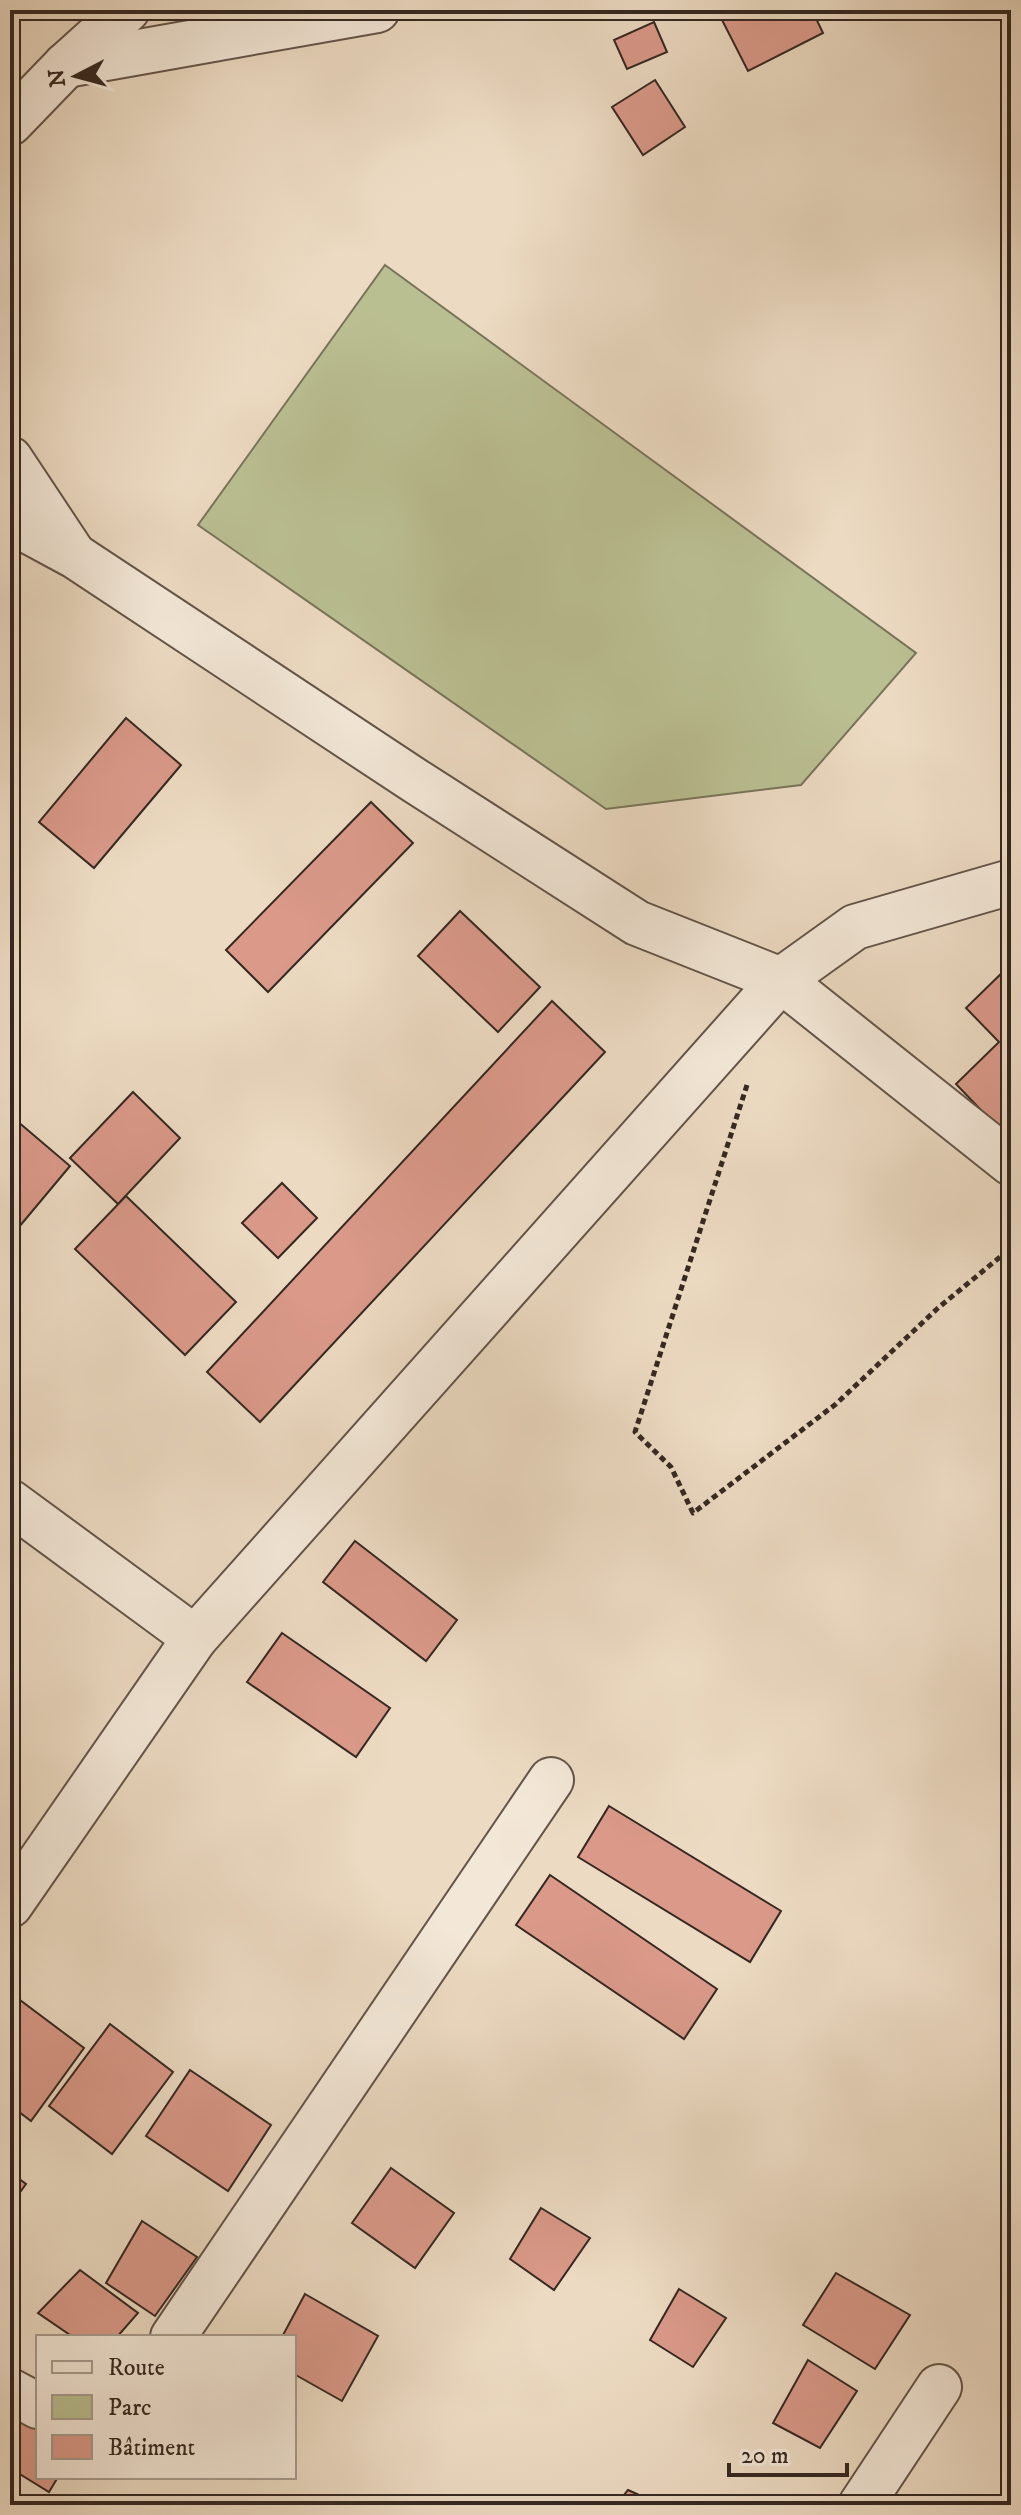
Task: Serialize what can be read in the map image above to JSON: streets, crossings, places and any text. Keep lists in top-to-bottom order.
{
  "legend": ["Route", "Parc", "Bâtiment"],
  "scale_bar": "20 m",
  "north": "left"
}
